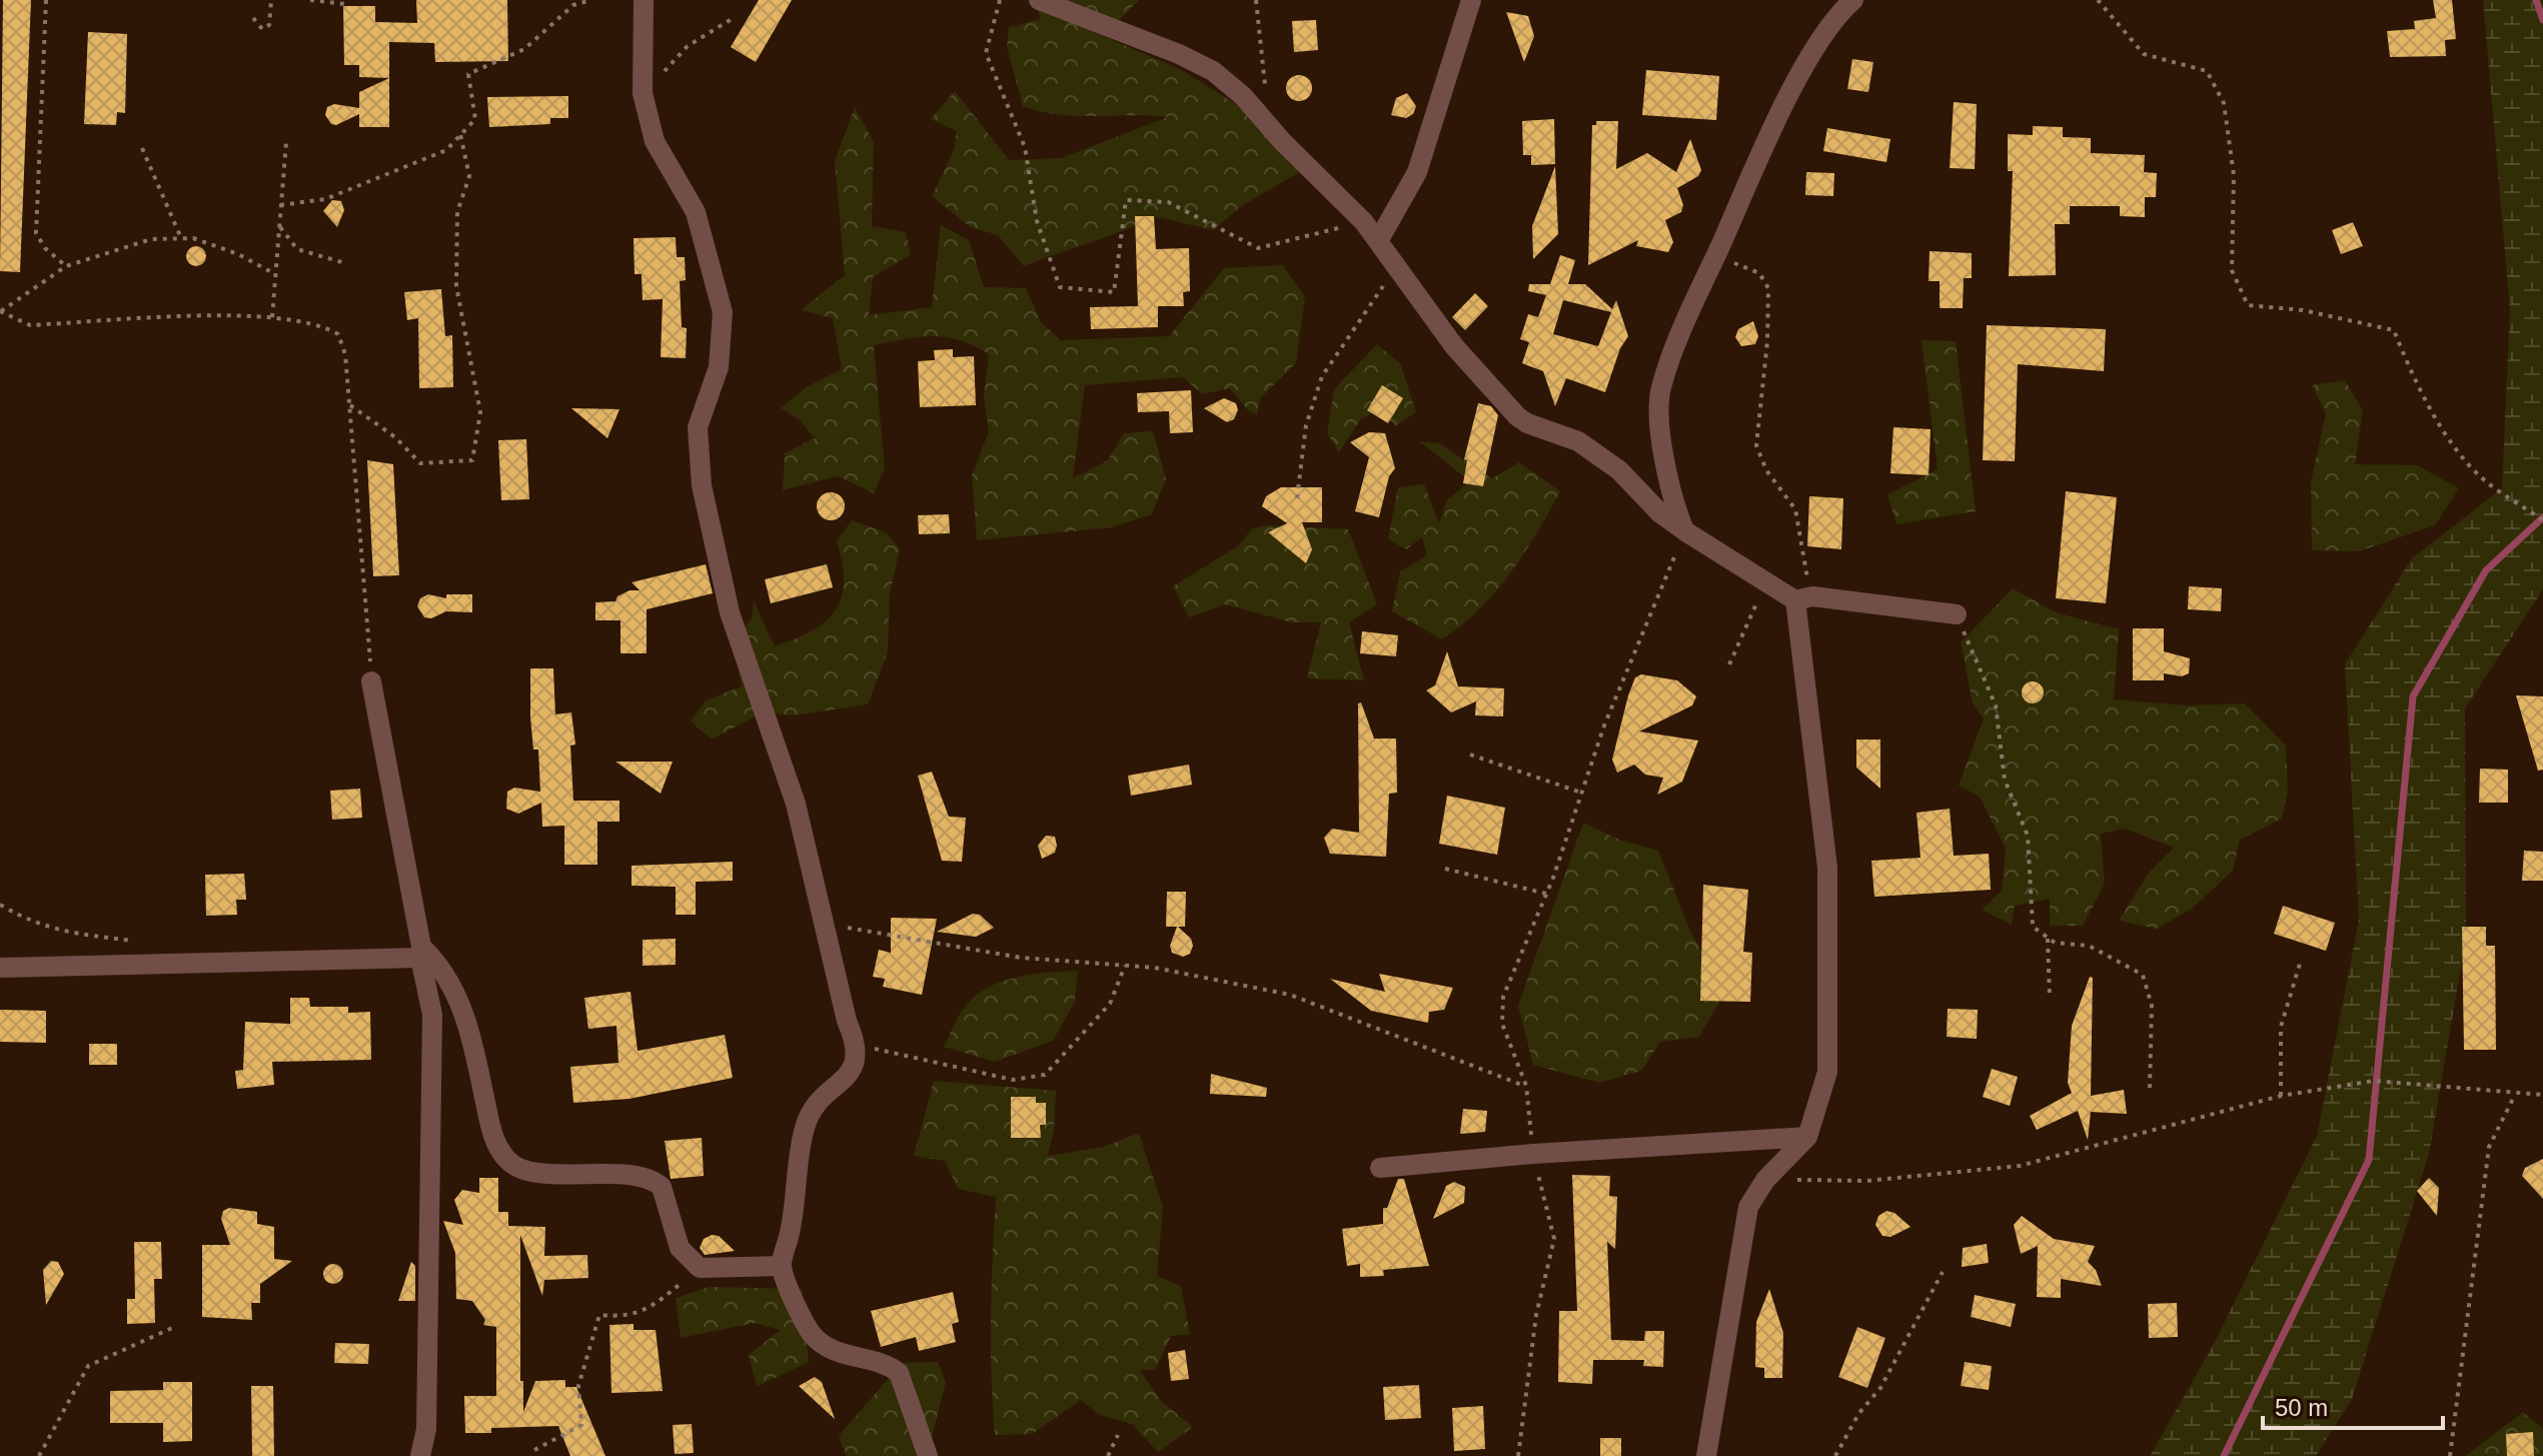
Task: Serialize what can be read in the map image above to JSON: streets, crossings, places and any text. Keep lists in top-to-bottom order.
{
  "scale_bar": "50 m"
}
